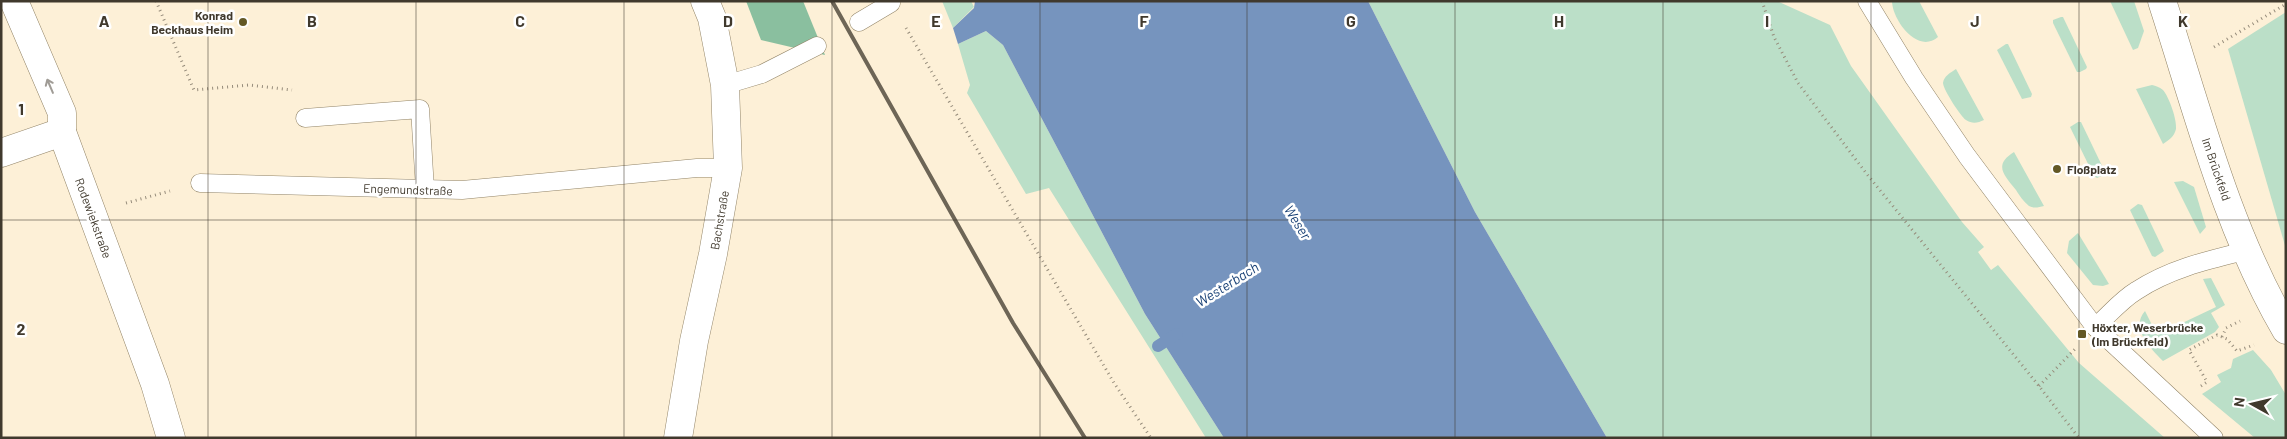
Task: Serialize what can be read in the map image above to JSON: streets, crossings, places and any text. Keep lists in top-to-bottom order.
{
  "streets": {
    "street": ["Im Brückfeld", "Rodewiekstraße", "Bachstraße"],
    "lane": ["Engemundstraße"]
  },
  "crossings": [
    ["Engemundstraße", "Bachstraße"]
  ],
  "water": ["Weser", "Westerbach"],
  "places": {
    "other": ["Konrad Beckhaus Heim", "Floßplatz"],
    "transit": ["Höxter, Weserbrücke (Im Brückfeld)"]
  },
  "north": "left",
  "grid": {
    "columns": [
      "A",
      "B",
      "C",
      "D",
      "E",
      "F",
      "G",
      "H",
      "I",
      "J",
      "K"
    ],
    "rows": ["1", "2"]
  }
}
